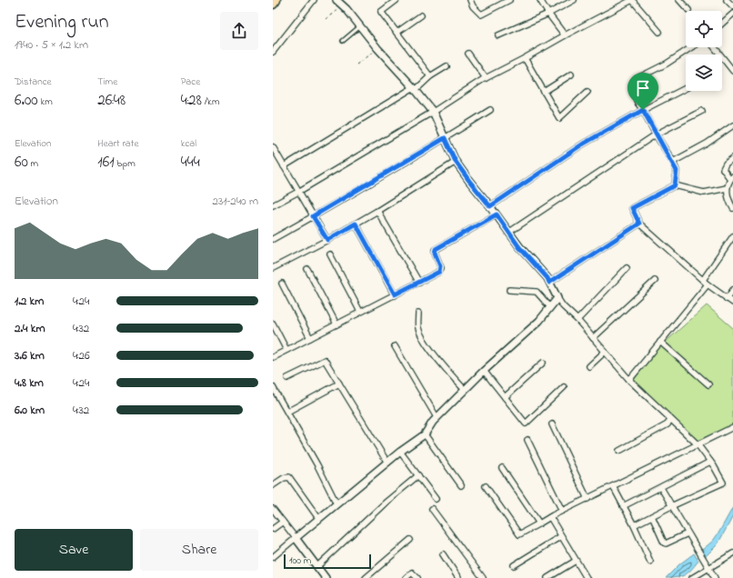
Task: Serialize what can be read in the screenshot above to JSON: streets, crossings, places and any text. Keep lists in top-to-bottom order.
{
  "scale_bar": "100 m",
  "page": {
    "heading": ["Evening run", "19:40 · 5 × 1.2 km"],
    "stats": [
      ["Distance", "6.00 km"],
      ["Time", "26:48"],
      ["Pace", "4:28 /km"],
      ["Elevation", "60 m"],
      ["Heart rate", "161 bpm"],
      ["kcal", "444"]
    ],
    "chart": ["Elevation", "231–240 m"],
    "list": [
      {
        "name": "1.2 km",
        "note": "4:24"
      },
      {
        "name": "2.4 km",
        "note": "4:32"
      },
      {
        "name": "3.6 km",
        "note": "4:26"
      },
      {
        "name": "4.8 km",
        "note": "4:24"
      },
      {
        "name": "6.0 km",
        "note": "4:32"
      }
    ],
    "buttons": ["Save", "Share"],
    "scale": "100 m"
  }
}
